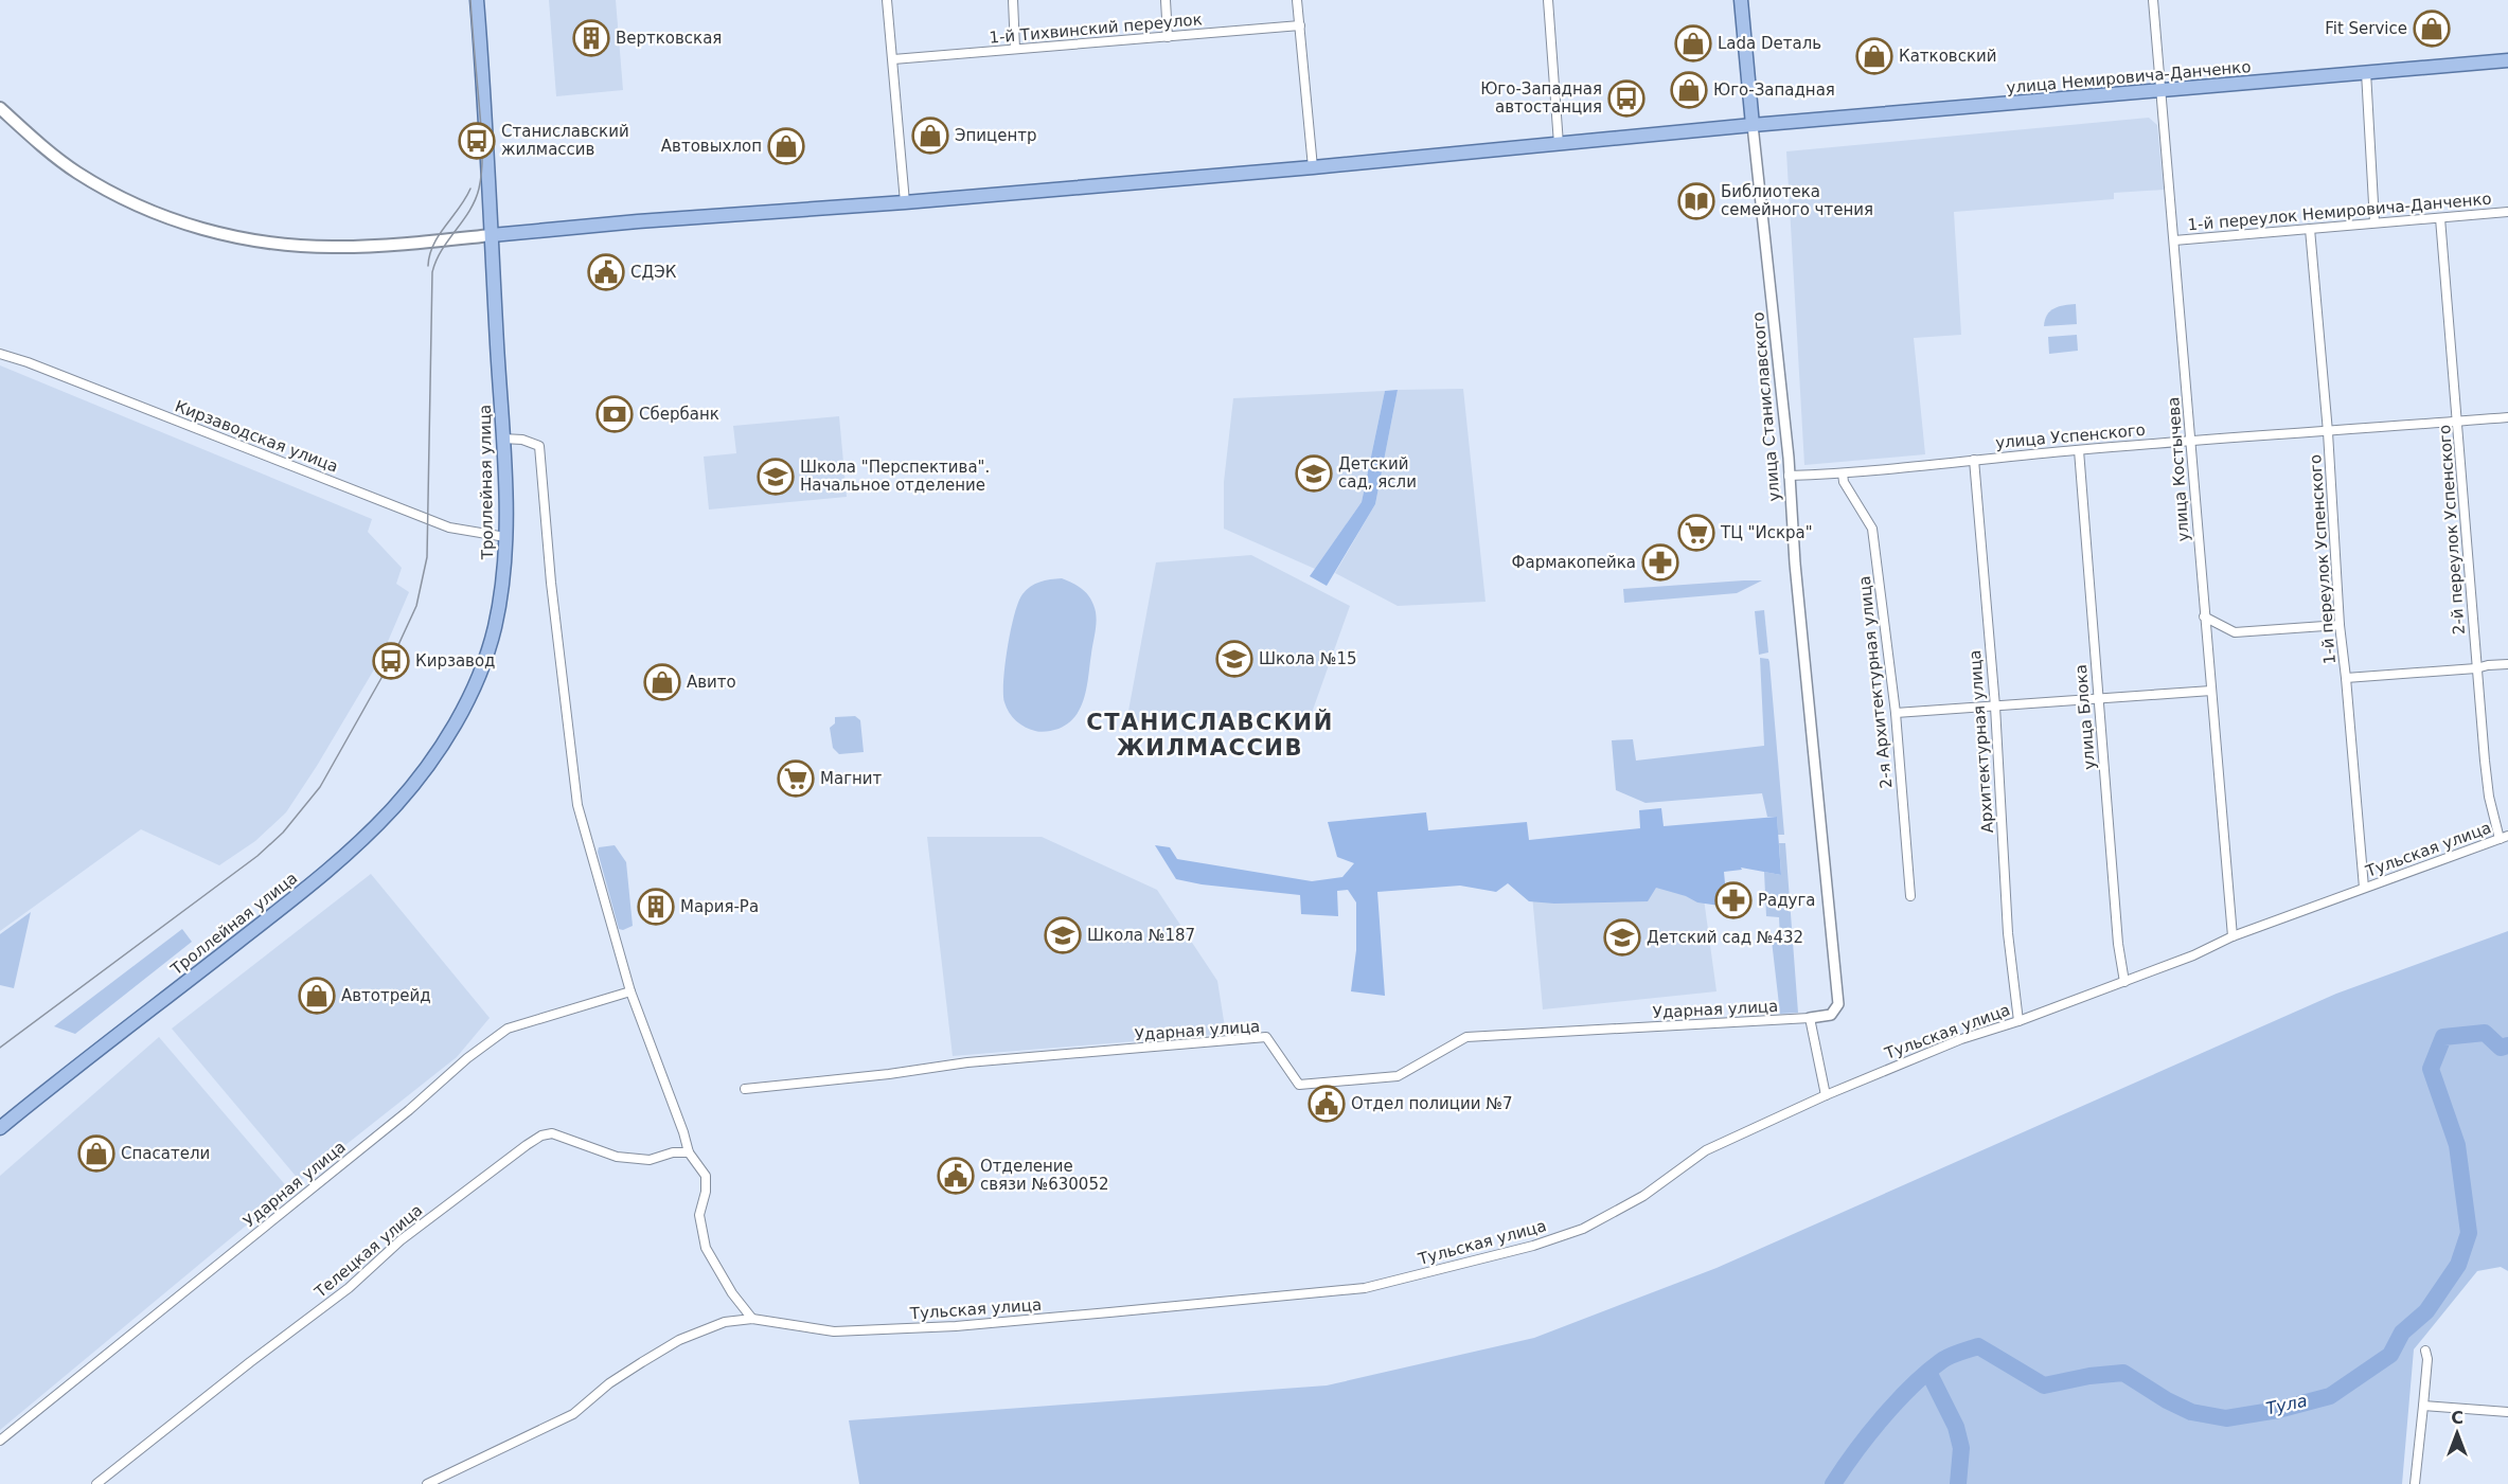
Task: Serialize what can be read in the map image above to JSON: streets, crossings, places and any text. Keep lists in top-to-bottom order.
{
  "streets": {
    "main road": ["улица Немировича-Данченко", "улица Станиславского", "Троллейная улица"],
    "street": [
      "1-й Тихвинский переулок",
      "1-й переулок Немировича-Данченко",
      "Кирзаводская улица",
      "улица Успенского",
      "улица Костычева",
      "2-й переулок Успенского",
      "1-й переулок Успенского",
      "2-я Архитектурная улица",
      "улица Блока",
      "Архитектурная улица",
      "Тульская улица",
      "Ударная улица",
      "Телецкая улица"
    ]
  },
  "crossings": [
    ["улица Немировича-Данченко", "улица Станиславского"],
    ["улица Немировича-Данченко", "улица Костычева"],
    ["улица Немировича-Данченко", "Троллейная улица"],
    ["1-й переулок Немировича-Данченко", "улица Костычева"],
    ["1-й переулок Немировича-Данченко", "2-й переулок Успенского"],
    ["1-й переулок Немировича-Данченко", "1-й переулок Успенского"],
    ["улица Станиславского", "улица Успенского"],
    ["улица Станиславского", "Ударная улица"],
    ["Кирзаводская улица", "Троллейная улица"],
    ["улица Успенского", "улица Костычева"],
    ["улица Успенского", "2-й переулок Успенского"],
    ["улица Успенского", "1-й переулок Успенского"],
    ["улица Успенского", "2-я Архитектурная улица"],
    ["улица Успенского", "улица Блока"],
    ["улица Успенского", "Архитектурная улица"],
    ["улица Костычева", "Тульская улица"],
    ["2-й переулок Успенского", "Тульская улица"],
    ["1-й переулок Успенского", "Тульская улица"],
    ["улица Блока", "Тульская улица"],
    ["Архитектурная улица", "Тульская улица"]
  ],
  "districts": ["СТАНИСЛАВСКИЙ ЖИЛМАССИВ"],
  "water": ["Тула"],
  "places": {
    "shop": [
      "Fit Service",
      "Lada Dеталь",
      "Катковский",
      "Юго-Западная",
      "Эпицентр",
      "Автовыхлоп",
      "Авито",
      "Автотрейд",
      "Спасатели"
    ],
    "building": ["Вертковская", "Мария-Ра"],
    "bus stop": ["Юго-Западная автостанция", "Станиславский жилмассив", "Кирзавод"],
    "library": ["Библиотека семейного чтения"],
    "public building": ["СДЭК", "Отдел полиции №7", "Отделение связи №630052"],
    "bank": ["Сбербанк"],
    "school or university": [
      "Детский сад, ясли",
      "Школа \"Перспектива\". Начальное отделение",
      "Школа №15",
      "Школа №187",
      "Детский сад №432"
    ],
    "supermarket": ["ТЦ \"Искра\"", "Магнит"],
    "pharmacy": ["Фармакопейка", "Радуга"]
  },
  "north": "top"
}
